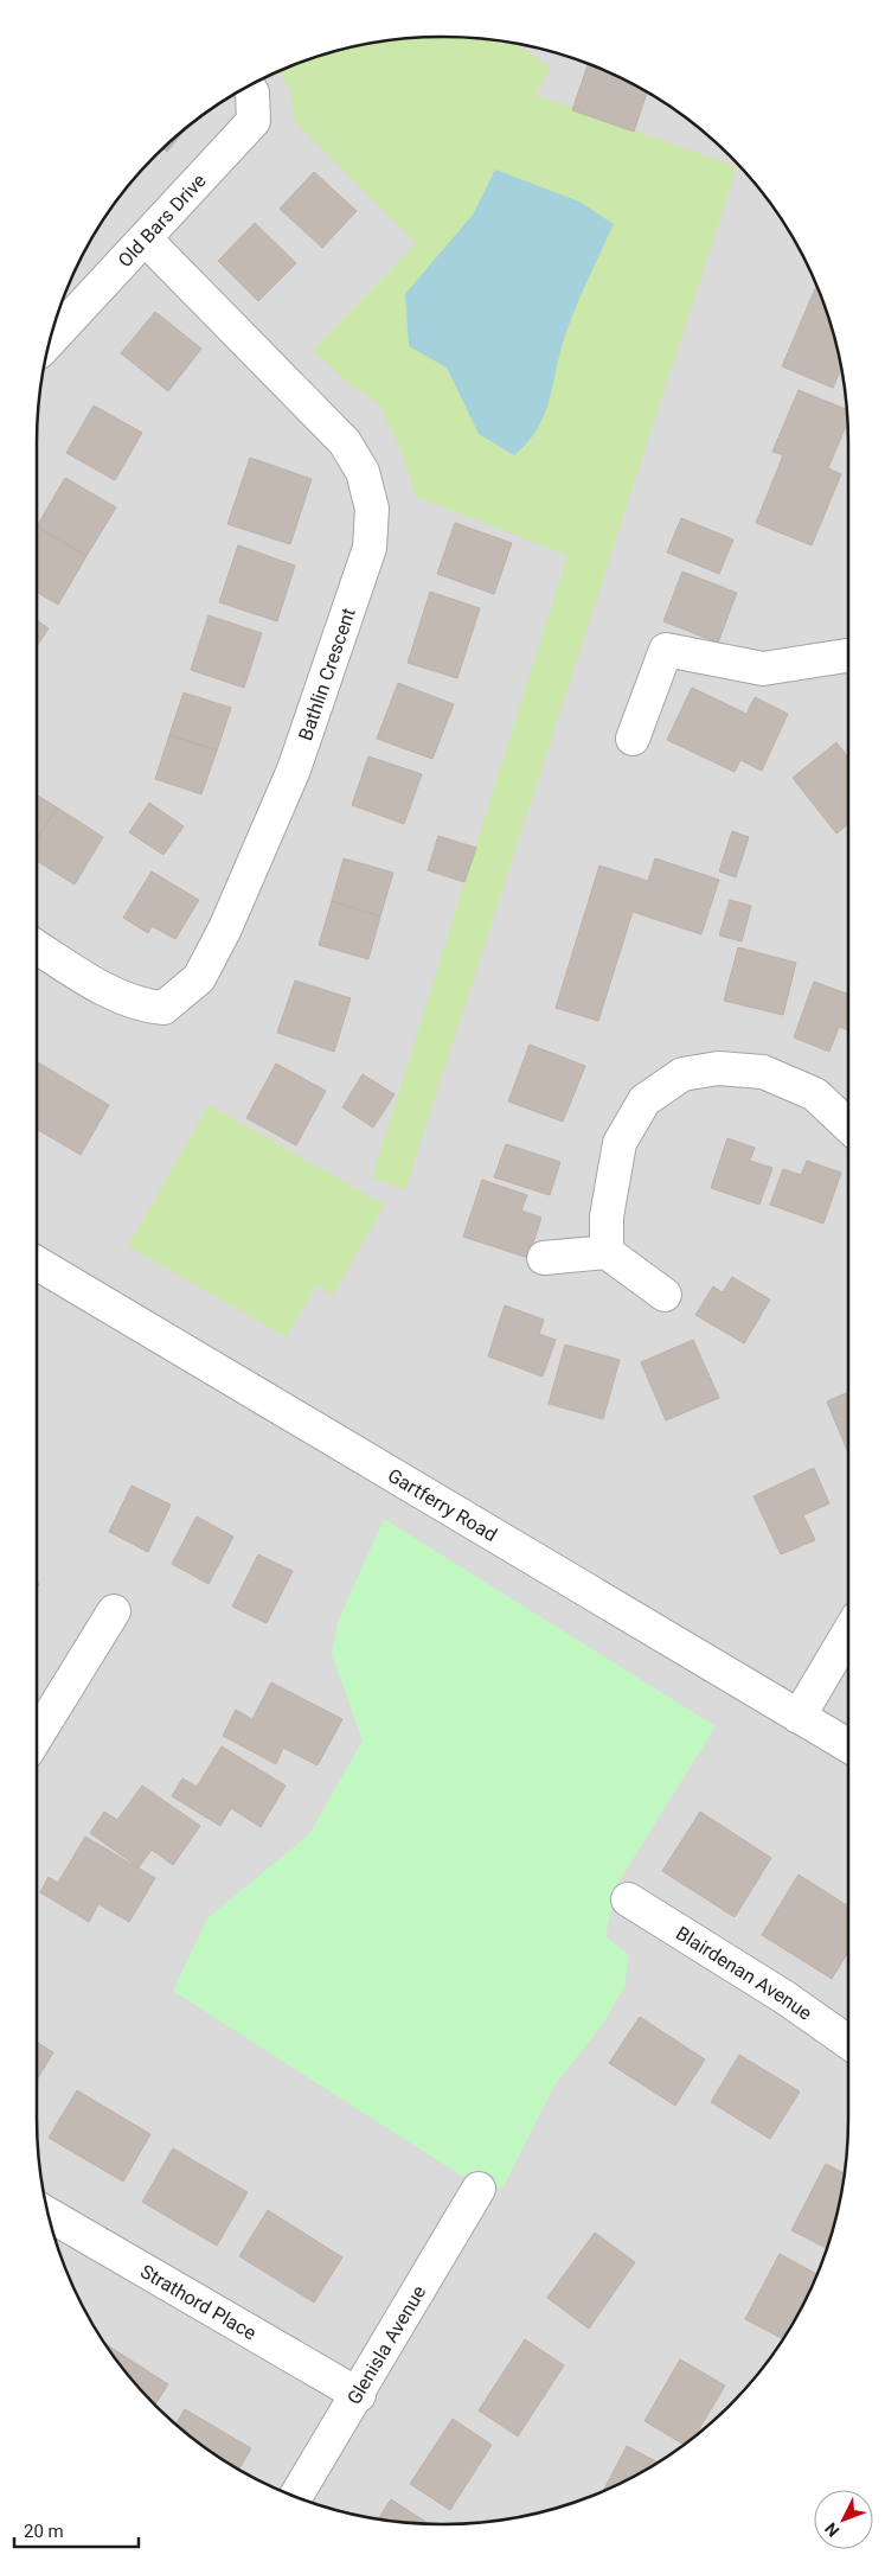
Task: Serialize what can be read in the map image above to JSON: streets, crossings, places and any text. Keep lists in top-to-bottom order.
{
  "streets": {
    "street": [
      "Old Bars Drive",
      "Bathlin Crescent",
      "Gartferry Road",
      "Blairdenan Avenue",
      "Strathord Place",
      "Glenisla Avenue"
    ]
  },
  "crossings": [
    ["Old Bars Drive", "Bathlin Crescent"],
    ["Strathord Place", "Glenisla Avenue"]
  ],
  "scale_bar": "20 m",
  "north": "bottom left"
}
